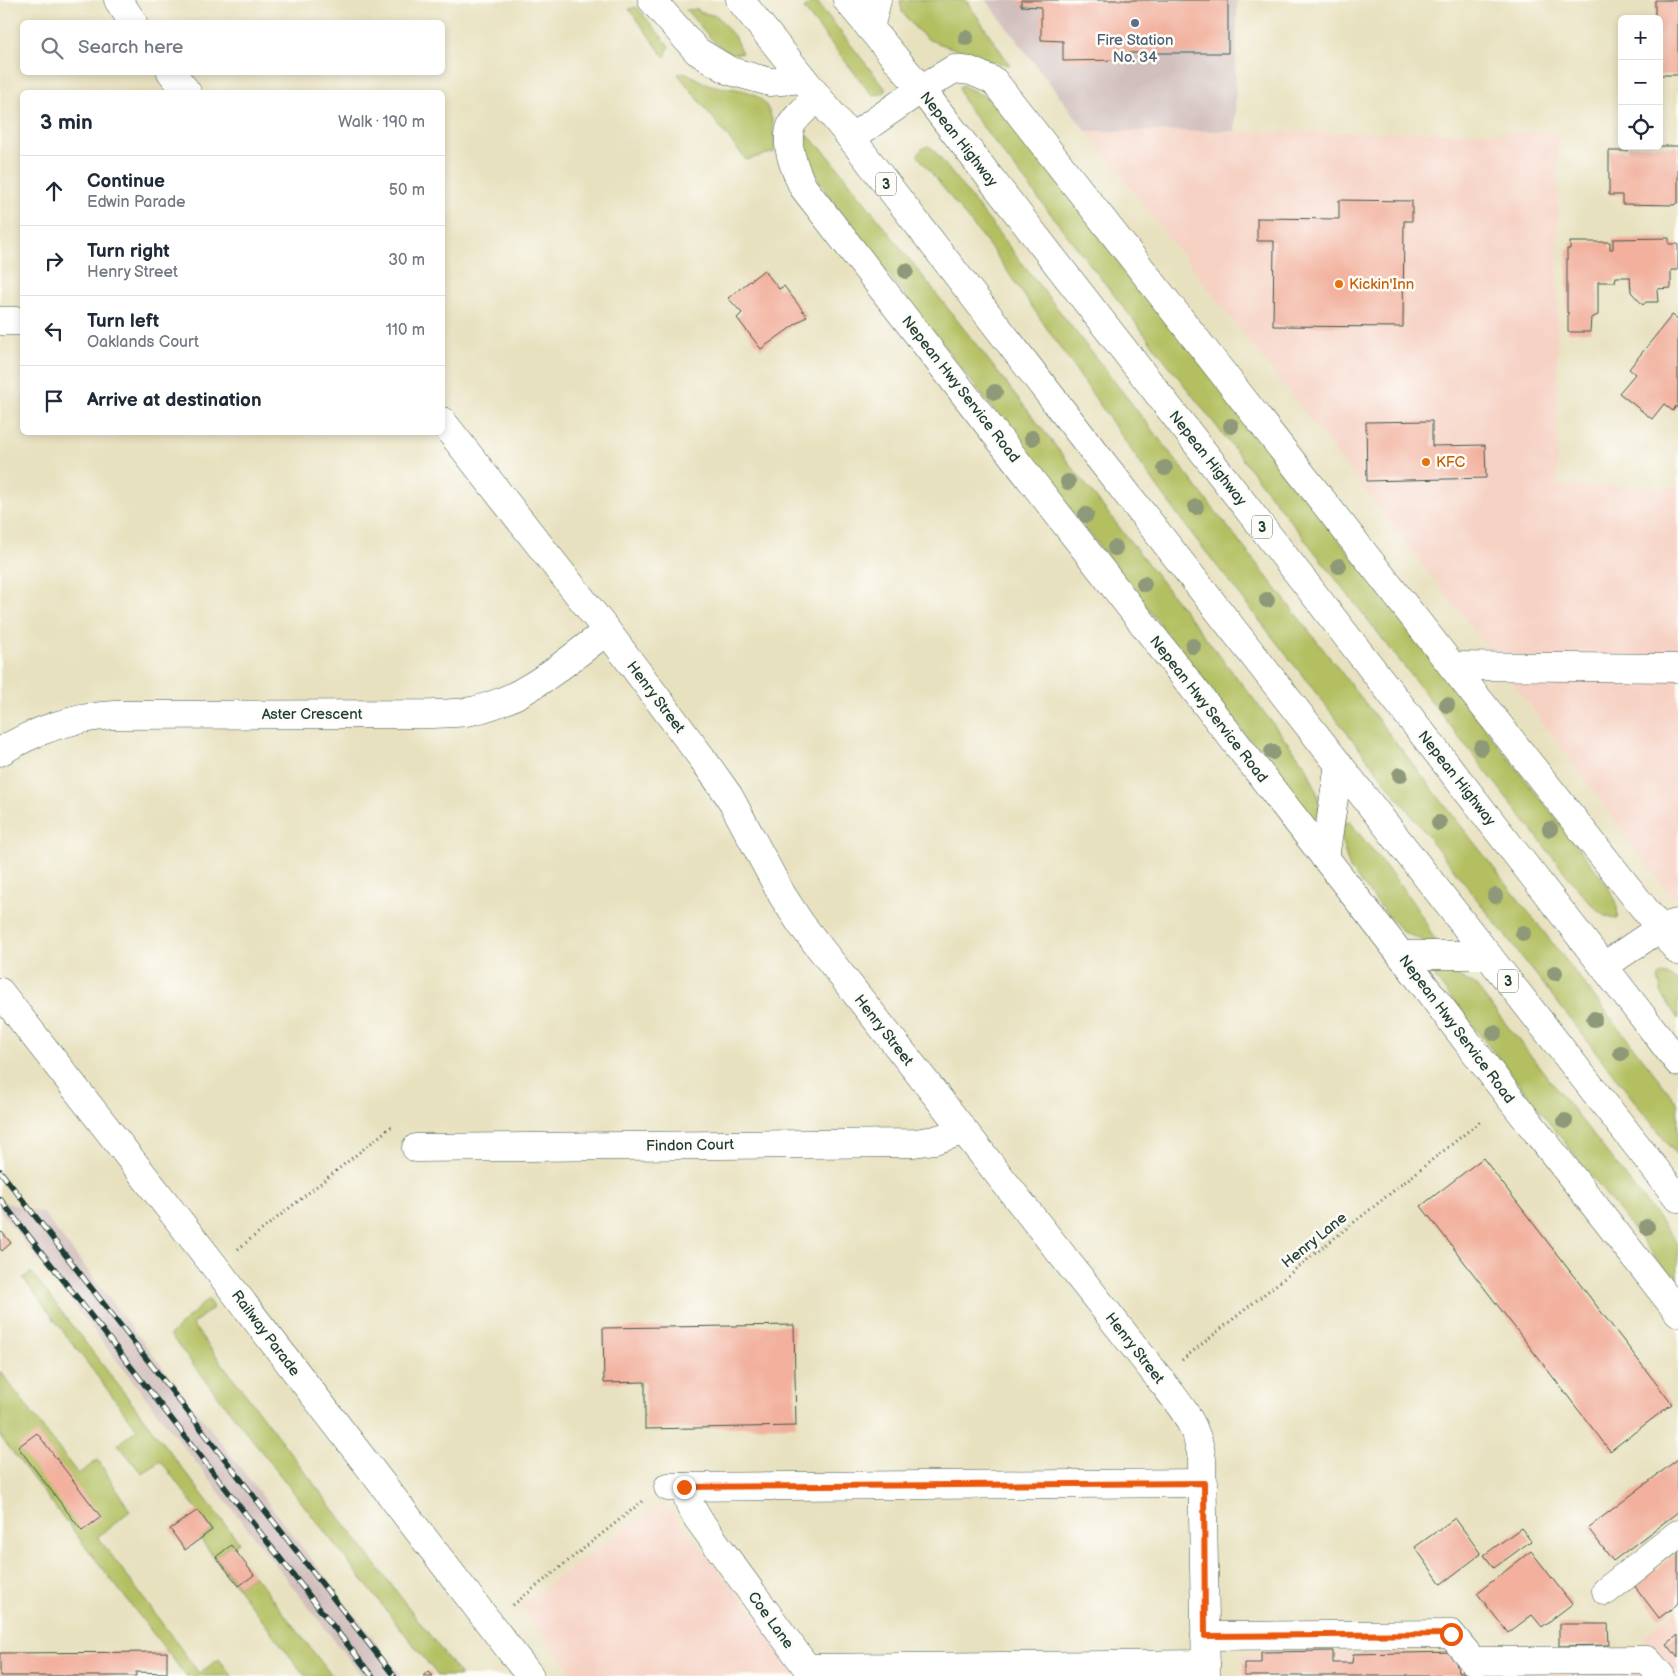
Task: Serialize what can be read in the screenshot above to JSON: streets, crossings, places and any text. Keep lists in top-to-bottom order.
{
  "streets": {
    "main road": [
      "Nepean Highway",
      "3",
      "Nepean Hwy Service Road",
      "Henry Street",
      "Aster Crescent",
      "Findon Court",
      "Railway Parade",
      "Coe Lane"
    ],
    "path": ["Henry Lane"]
  },
  "crossings": [
    ["3", "Nepean Hwy Service Road"],
    ["Henry Street", "Aster Crescent"],
    ["Henry Street", "Findon Court"],
    ["Henry Street", "Henry Lane"],
    ["Henry Street", "Coe Lane"]
  ],
  "places": ["Fire Station No. 34", "Kickin'Inn", "KFC"],
  "page": {
    "map_buttons": ["+", "−"],
    "search": "Search here",
    "heading": ["3 min", "Walk · 190 m"],
    "list": [
      ["Continue", "Edwin Parade", "50 m"],
      ["Turn right", "Henry Street", "30 m"],
      ["Turn left", "Oaklands Court", "110 m"],
      "Arrive at destination"
    ]
  }
}
